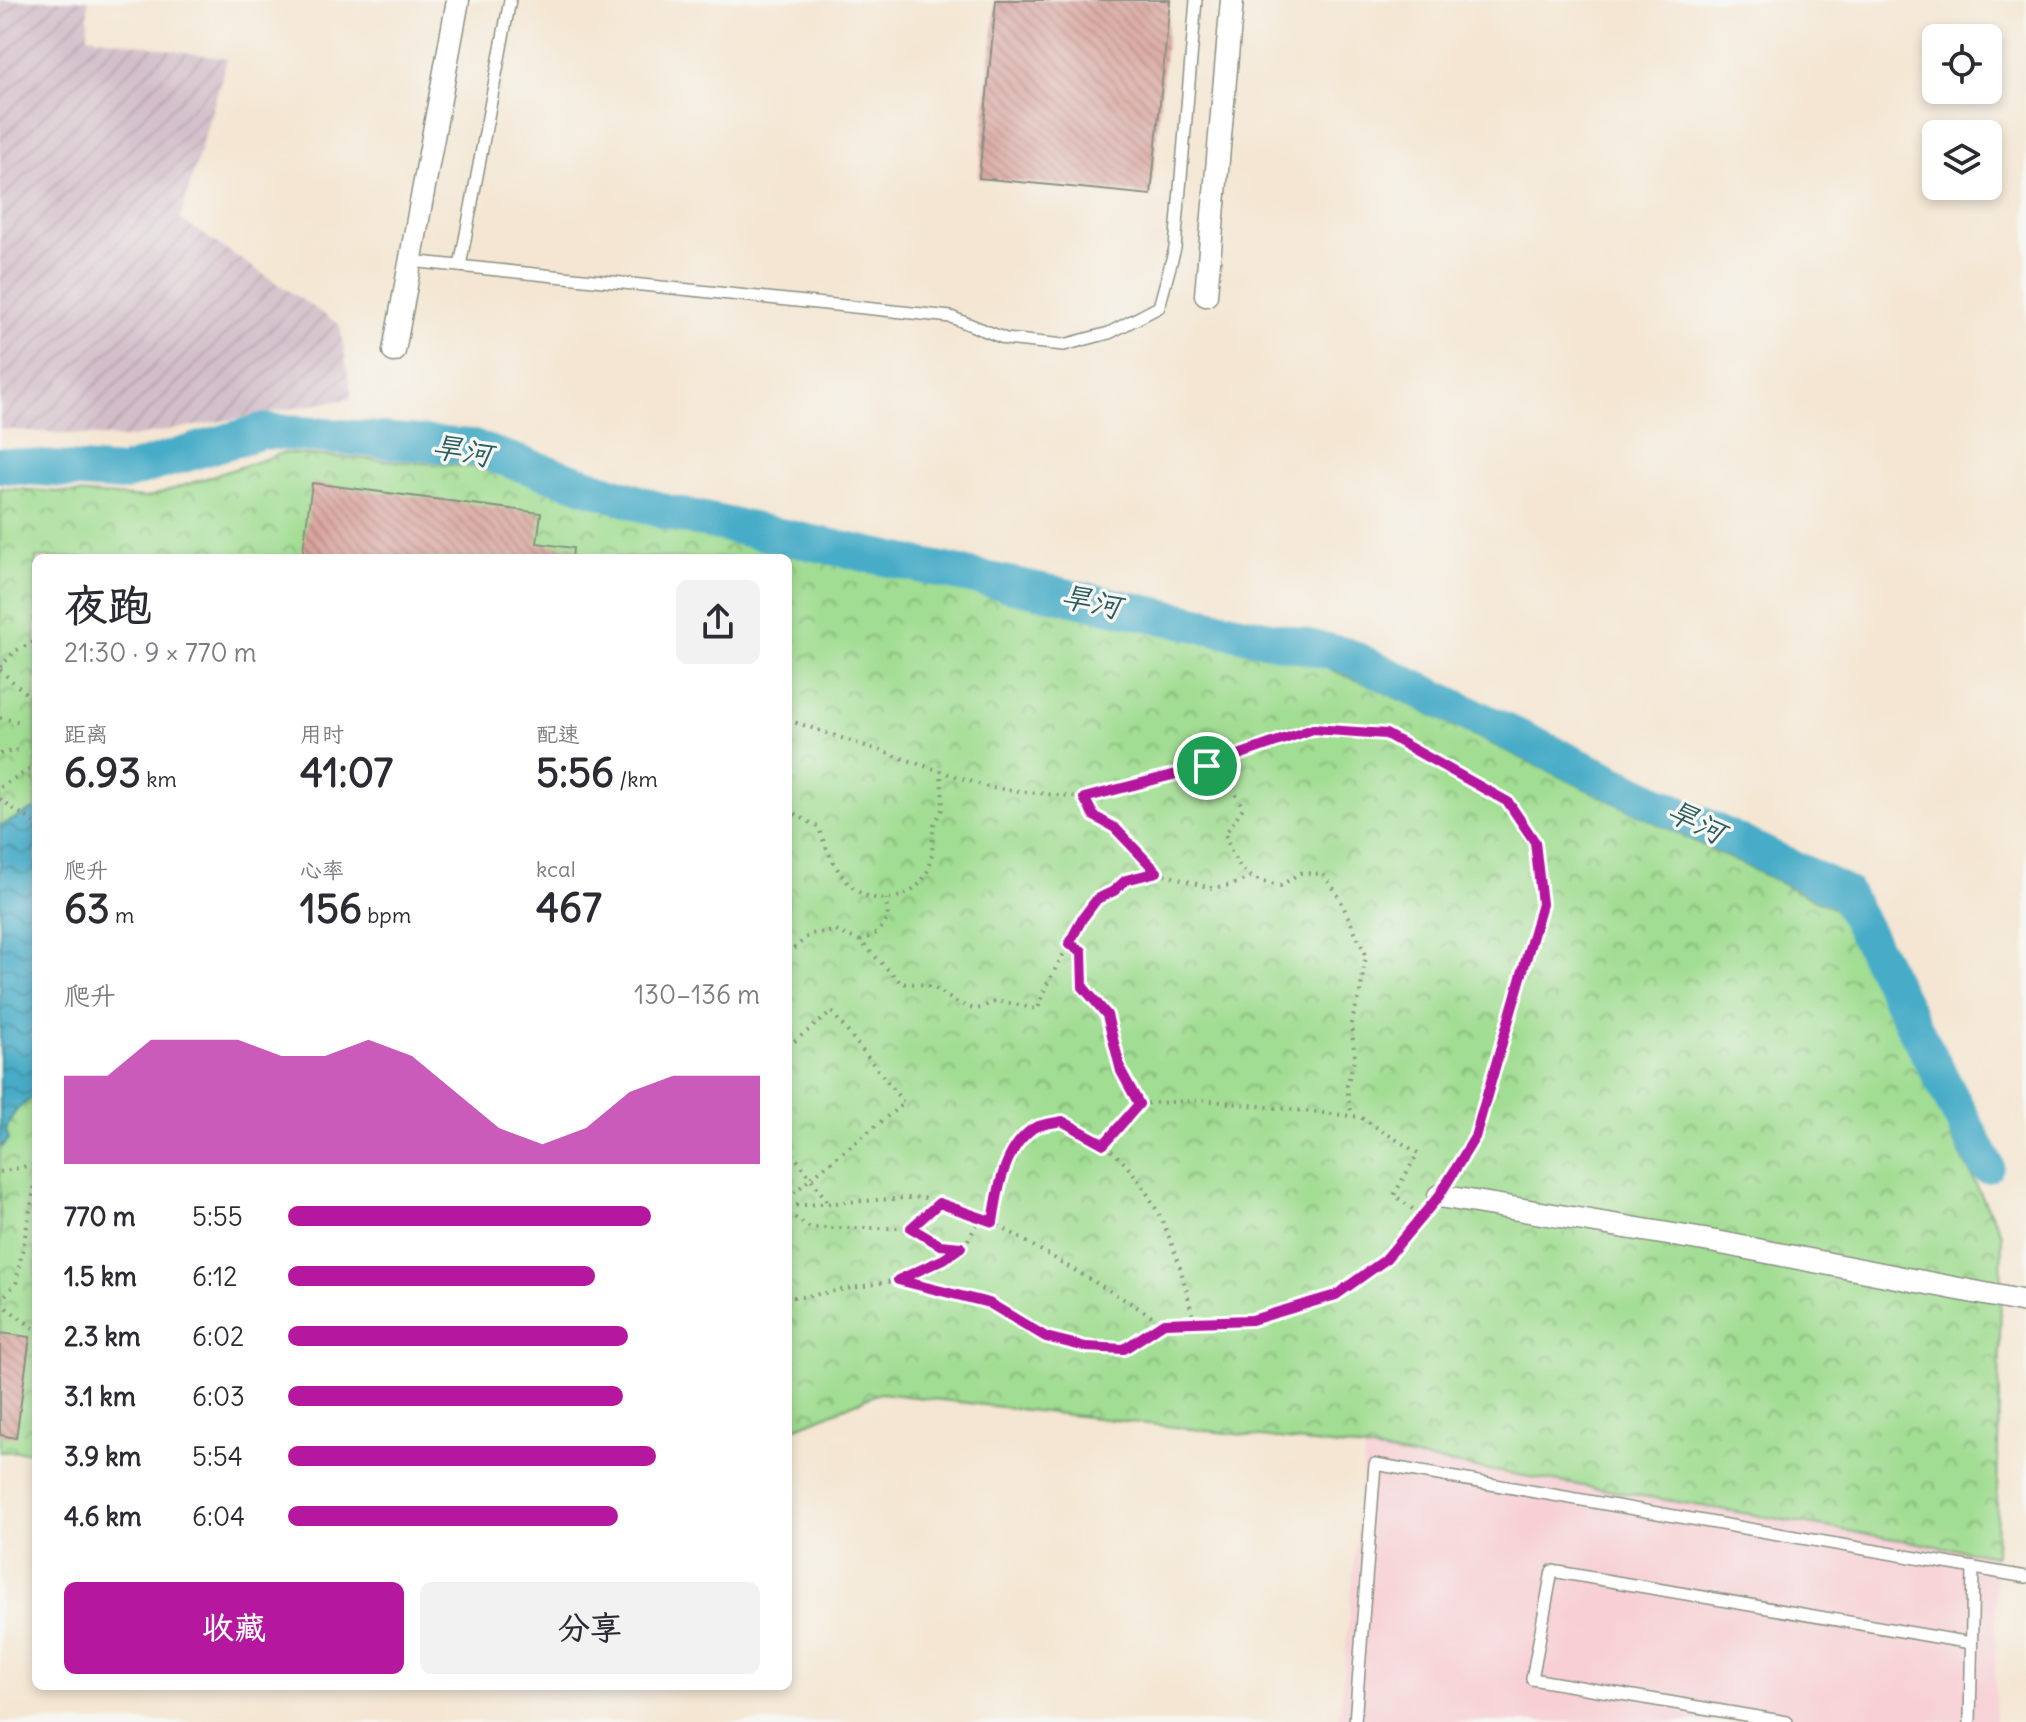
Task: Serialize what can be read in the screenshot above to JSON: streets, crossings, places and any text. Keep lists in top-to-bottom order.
{
  "water": ["旱河"],
  "page": {
    "heading": ["夜跑", "21:30 · 9 × 770 m"],
    "stats": [
      ["距离", "6.93 km"],
      ["用时", "41:07"],
      ["配速", "5:56 /km"],
      ["爬升", "63 m"],
      ["心率", "156 bpm"],
      ["kcal", "467"]
    ],
    "chart": ["爬升", "130–136 m"],
    "list": [
      {
        "name": "770 m",
        "note": "5:55"
      },
      {
        "name": "1.5 km",
        "note": "6:12"
      },
      {
        "name": "2.3 km",
        "note": "6:02"
      },
      {
        "name": "3.1 km",
        "note": "6:03"
      },
      {
        "name": "3.9 km",
        "note": "5:54"
      },
      {
        "name": "4.6 km",
        "note": "6:04"
      }
    ],
    "buttons": ["收藏", "分享"]
  }
}
